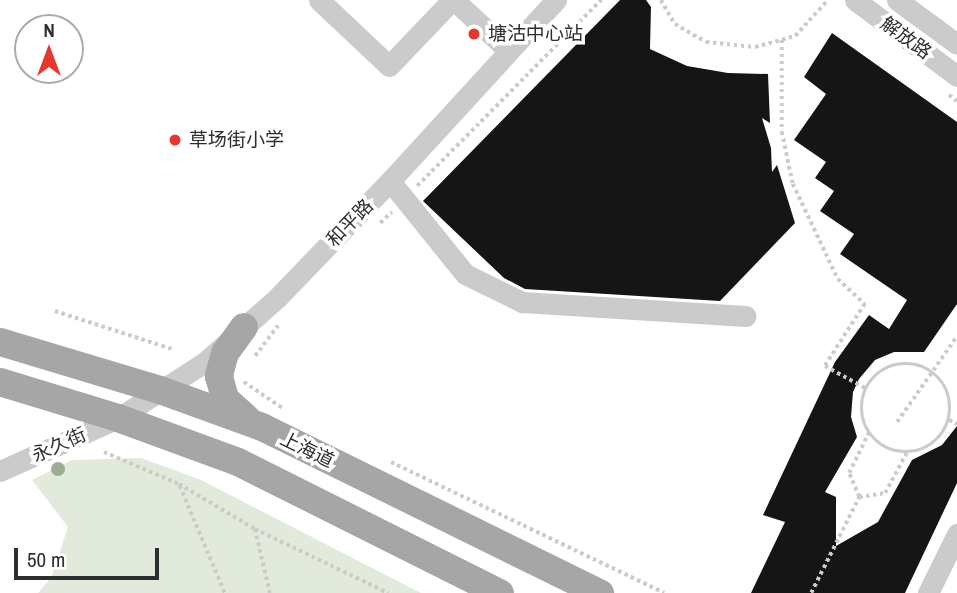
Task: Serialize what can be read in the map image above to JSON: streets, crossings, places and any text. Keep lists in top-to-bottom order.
{
  "streets": {
    "main road": ["上海道"],
    "street": ["解放路", "和平路", "永久街"]
  },
  "crossings": [
    ["和平路", "永久街"],
    ["和平路", "上海道"]
  ],
  "places": ["塘沽中心站", "草场街小学"],
  "scale_bar": "50 m",
  "north": "top"
}
